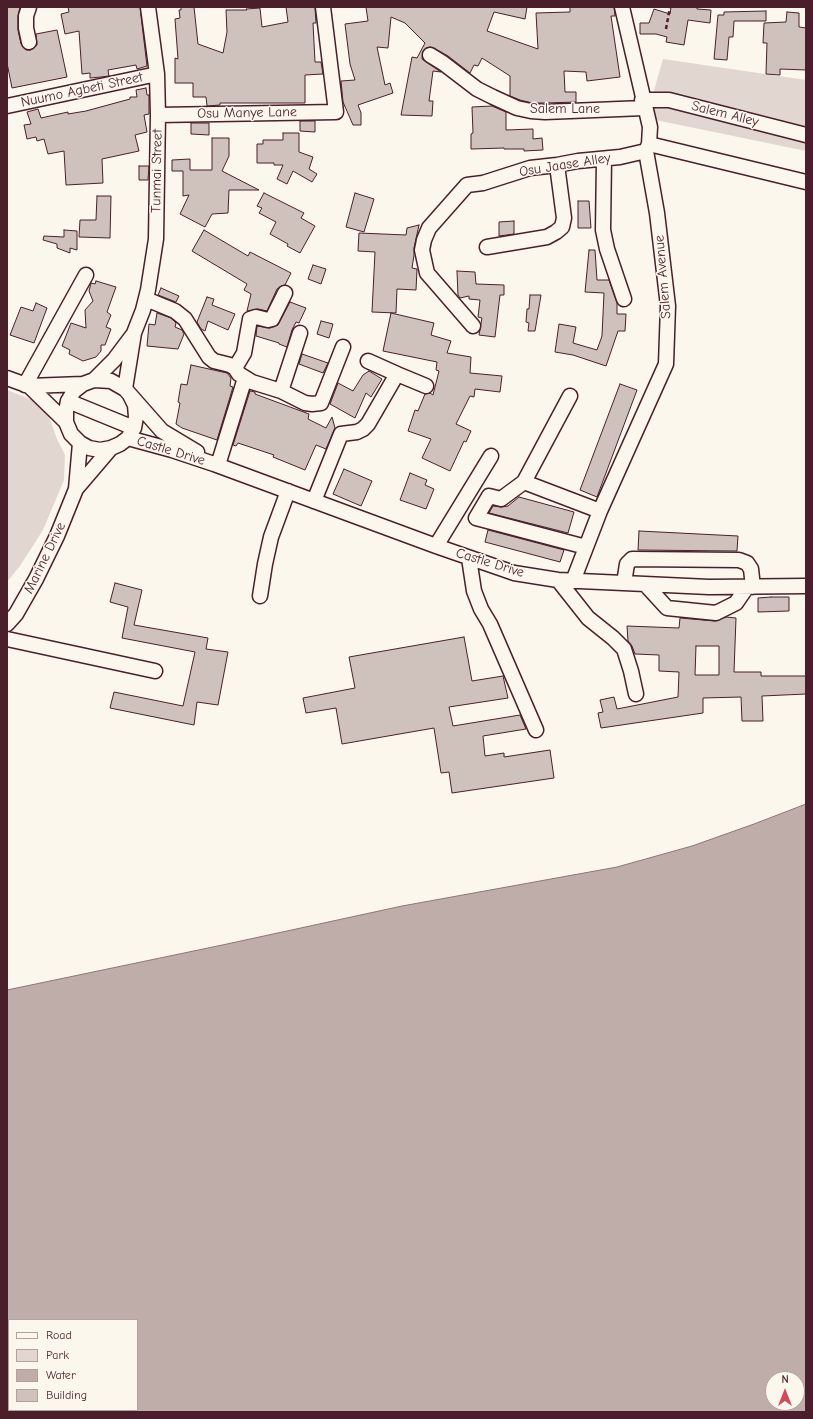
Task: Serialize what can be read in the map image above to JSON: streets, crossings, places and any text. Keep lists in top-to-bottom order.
{
  "streets": {
    "street": [
      "Nuumo Agbeti Street",
      "Salem Lane",
      "Osu Manye Lane",
      "Salem Alley",
      "Osu Jaase Alley",
      "Tunmai Street",
      "Salem Avenue",
      "Castle Drive",
      "Marine Drive"
    ]
  },
  "crossings": [
    ["Nuumo Agbeti Street", "Tunmai Street"],
    ["Salem Lane", "Salem Alley"],
    ["Salem Lane", "Salem Avenue"],
    ["Osu Manye Lane", "Tunmai Street"],
    ["Salem Alley", "Salem Avenue"],
    ["Osu Jaase Alley", "Salem Avenue"],
    ["Tunmai Street", "Castle Drive"],
    ["Salem Avenue", "Castle Drive"]
  ],
  "legend": [
    "Road",
    "Park",
    "Water",
    "Building"
  ],
  "north": "top"
}
